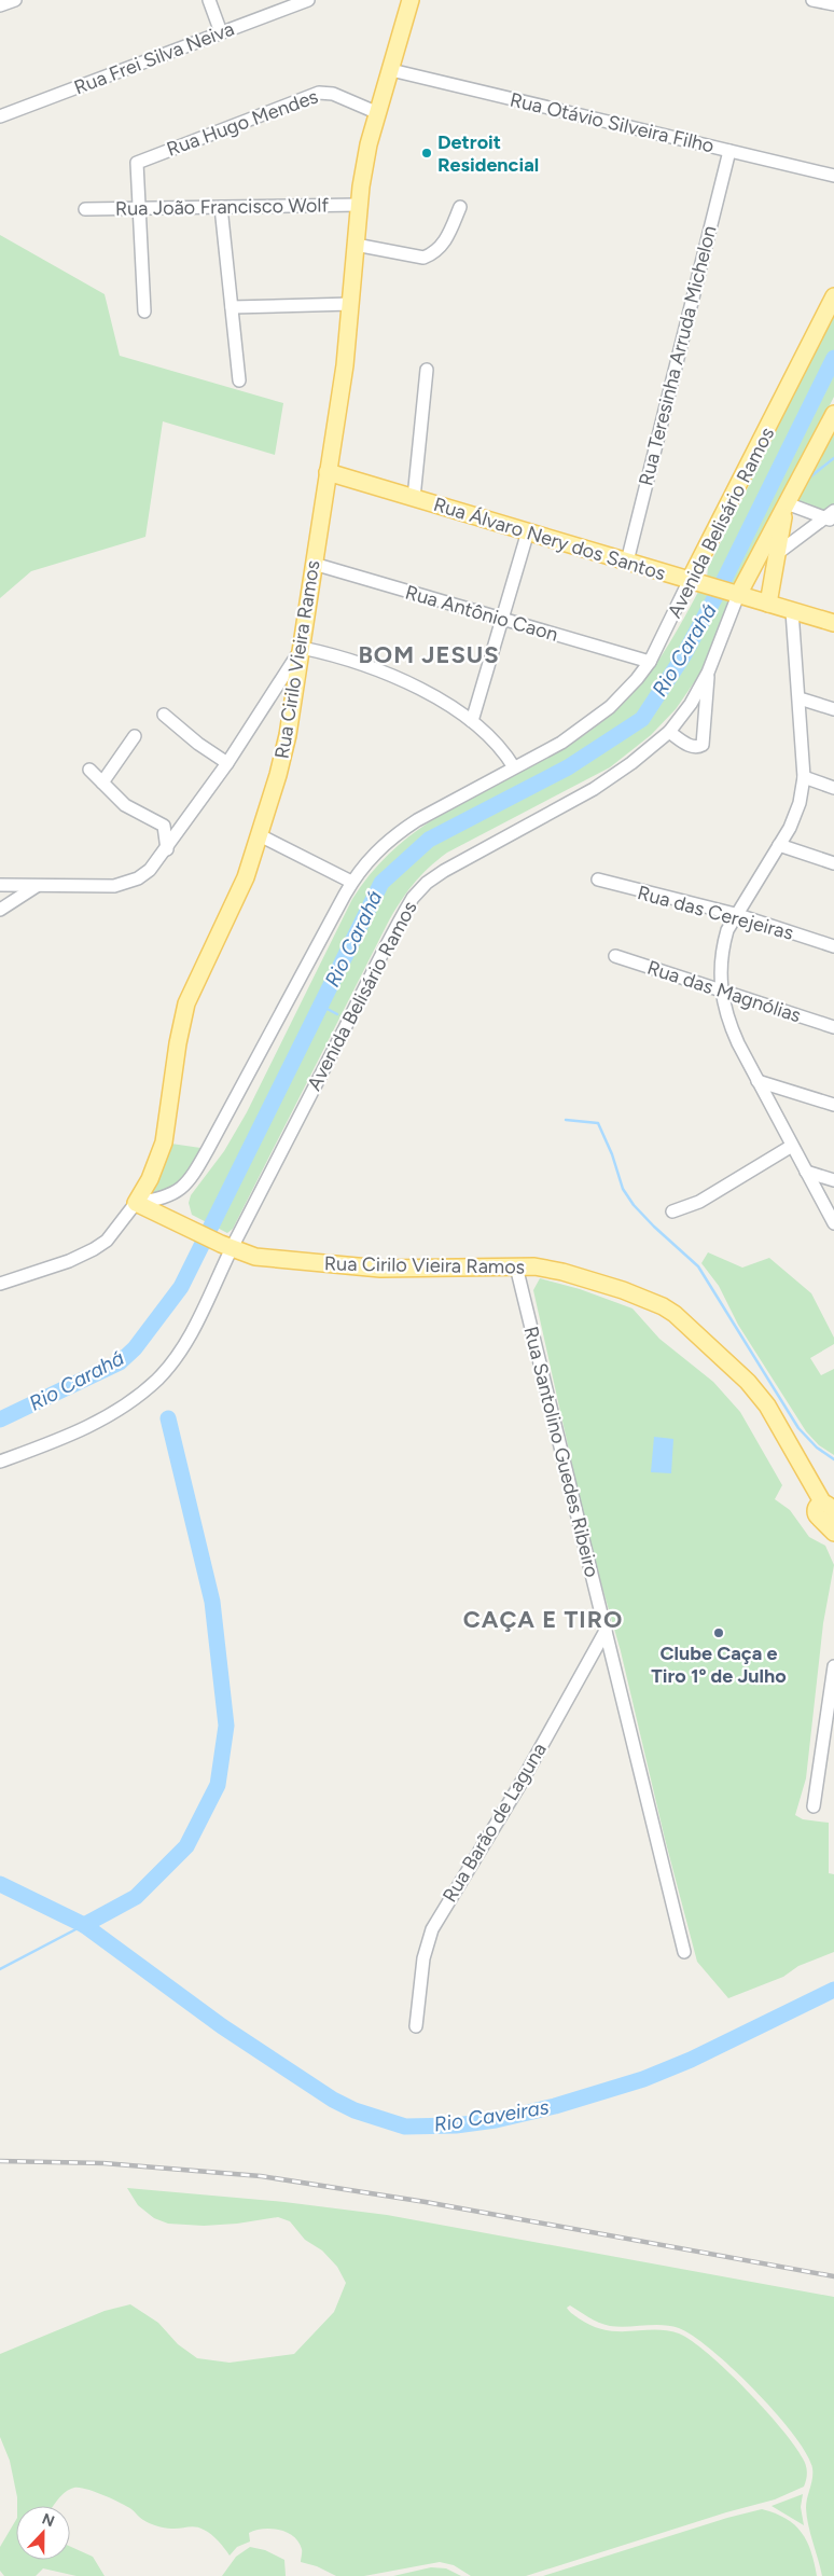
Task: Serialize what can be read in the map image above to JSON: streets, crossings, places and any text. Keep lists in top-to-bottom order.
{
  "streets": {
    "main road": ["Avenida Belisário Ramos", "Rua Álvaro Nery dos Santos", "Rua Cirilo Vieira Ramos"],
    "street": [
      "Rua Frei Silva Neiva",
      "Rua Hugo Mendes",
      "Rua Otávio Silveira Filho",
      "Rua João Francisco Wolf",
      "Rua Teresinha Arruda Michelon",
      "Rua Antônio Caon",
      "Rua das Cerejeiras",
      "Rua das Magnólias",
      "Rua Santolino Guedes Ribeiro",
      "Rua Barão de Laguna"
    ]
  },
  "crossings": [
    ["Rua Hugo Mendes", "Rua João Francisco Wolf"],
    ["Rua Hugo Mendes", "Rua Cirilo Vieira Ramos"],
    ["Rua Otávio Silveira Filho", "Rua Teresinha Arruda Michelon"],
    ["Rua Otávio Silveira Filho", "Rua Cirilo Vieira Ramos"],
    ["Rua João Francisco Wolf", "Rua Cirilo Vieira Ramos"],
    ["Rua Teresinha Arruda Michelon", "Rua Álvaro Nery dos Santos"],
    ["Avenida Belisário Ramos", "Rua Álvaro Nery dos Santos"],
    ["Avenida Belisário Ramos", "Rua Antônio Caon"],
    ["Avenida Belisário Ramos", "Rua Cirilo Vieira Ramos"],
    ["Rua Álvaro Nery dos Santos", "Rua Cirilo Vieira Ramos"],
    ["Rua Antônio Caon", "Rua Cirilo Vieira Ramos"],
    ["Rua Cirilo Vieira Ramos", "Rua Santolino Guedes Ribeiro"],
    ["Rua Santolino Guedes Ribeiro", "Rua Barão de Laguna"]
  ],
  "districts": ["BOM JESUS", "CAÇA E TIRO"],
  "water": ["Rio Carahá", "Rio Caveiras"],
  "places": ["Detroit Residencial", "Clube Caça e Tiro 1º de Julho"],
  "north": "top"
}
